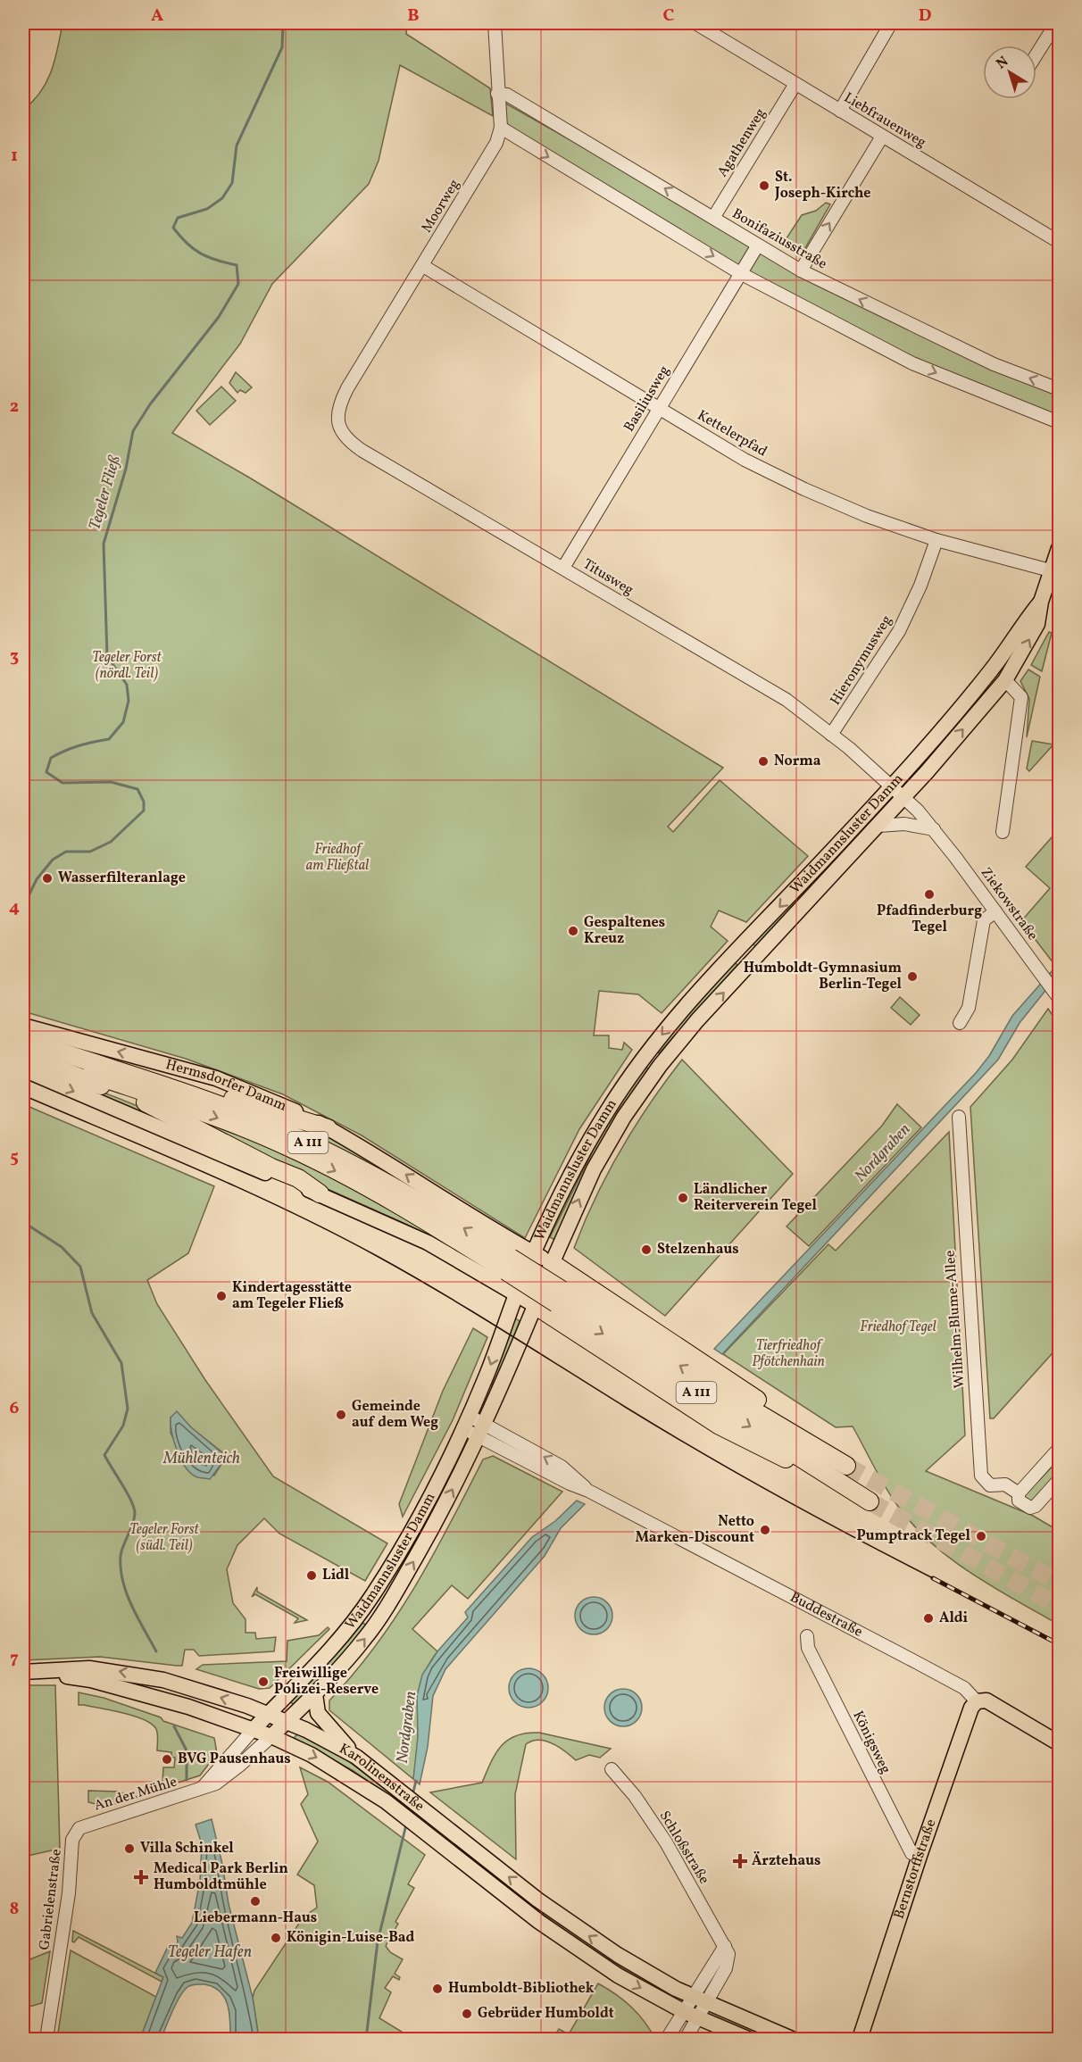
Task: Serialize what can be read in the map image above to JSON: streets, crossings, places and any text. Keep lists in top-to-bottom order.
{
  "streets": {
    "highway": ["A 111"],
    "main road": [
      "Waidmannsluster Damm",
      "Hermsdorfer Damm",
      "Buddestraße",
      "Karolinenstraße",
      "Bernstorffstraße"
    ],
    "street": [
      "Liebfrauenweg",
      "Agathenweg",
      "Moorweg",
      "Bonifaziusstraße",
      "Basiliusweg",
      "Kettelerpfad",
      "Titusweg",
      "Hieronymusweg",
      "Ziekowstraße",
      "Wilhelm-Blume-Allee",
      "Königsweg",
      "An der Mühle",
      "Schloßstraße",
      "Gabrielenstraße"
    ]
  },
  "crossings": [
    ["Liebfrauenweg", "Agathenweg"],
    ["Agathenweg", "Bonifaziusstraße"],
    ["Moorweg", "Bonifaziusstraße"],
    ["Moorweg", "Kettelerpfad"],
    ["Moorweg", "Titusweg"],
    ["Bonifaziusstraße", "Basiliusweg"],
    ["Basiliusweg", "Kettelerpfad"],
    ["Basiliusweg", "Titusweg"],
    ["Kettelerpfad", "Hieronymusweg"],
    ["Kettelerpfad", "Waidmannsluster Damm"],
    ["Titusweg", "Hieronymusweg"],
    ["Titusweg", "Waidmannsluster Damm"],
    ["Titusweg", "Ziekowstraße"],
    ["Waidmannsluster Damm", "Ziekowstraße"],
    ["Waidmannsluster Damm", "Hermsdorfer Damm"],
    ["Waidmannsluster Damm", "Buddestraße"],
    ["Waidmannsluster Damm", "Karolinenstraße"],
    ["Waidmannsluster Damm", "An der Mühle"],
    ["Buddestraße", "Bernstorffstraße"],
    ["Königsweg", "Bernstorffstraße"],
    ["Karolinenstraße", "An der Mühle"],
    ["An der Mühle", "Gabrielenstraße"]
  ],
  "water": [
    "Tegeler Fließ",
    "Nordgraben",
    "Mühlenteich",
    "Tegeler Hafen"
  ],
  "parks": [
    "Tegeler Forst (nördl. Teil)",
    "Friedhof am Fließtal",
    "Friedhof Tegel",
    "Tierfriedhof Pfötchenhain",
    "Tegeler Forst (südl. Teil)"
  ],
  "places": {
    "other": [
      "St. Joseph-Kirche",
      "Norma",
      "Wasserfilteranlage",
      "Pfadfinderburg Tegel",
      "Gespaltenes Kreuz",
      "Humboldt-Gymnasium Berlin-Tegel",
      "Ländlicher Reiterverein Tegel",
      "Stelzenhaus",
      "Kindertagesstätte am Tegeler Fließ",
      "Gemeinde auf dem Weg",
      "Netto Marken-Discount",
      "Pumptrack Tegel",
      "Lidl",
      "Aldi",
      "Freiwillige Polizei-Reserve",
      "BVG Pausenhaus",
      "Villa Schinkel",
      "Liebermann-Haus",
      "Königin-Luise-Bad",
      "Humboldt-Bibliothek",
      "Gebrüder Humboldt"
    ],
    "health": ["Ärztehaus", "Medical Park Berlin Humboldtmühle"]
  },
  "north": "top left",
  "grid": {
    "columns": [
      "A",
      "B",
      "C",
      "D"
    ],
    "rows": [
      "1",
      "2",
      "3",
      "4",
      "5",
      "6",
      "7",
      "8"
    ]
  }
}
